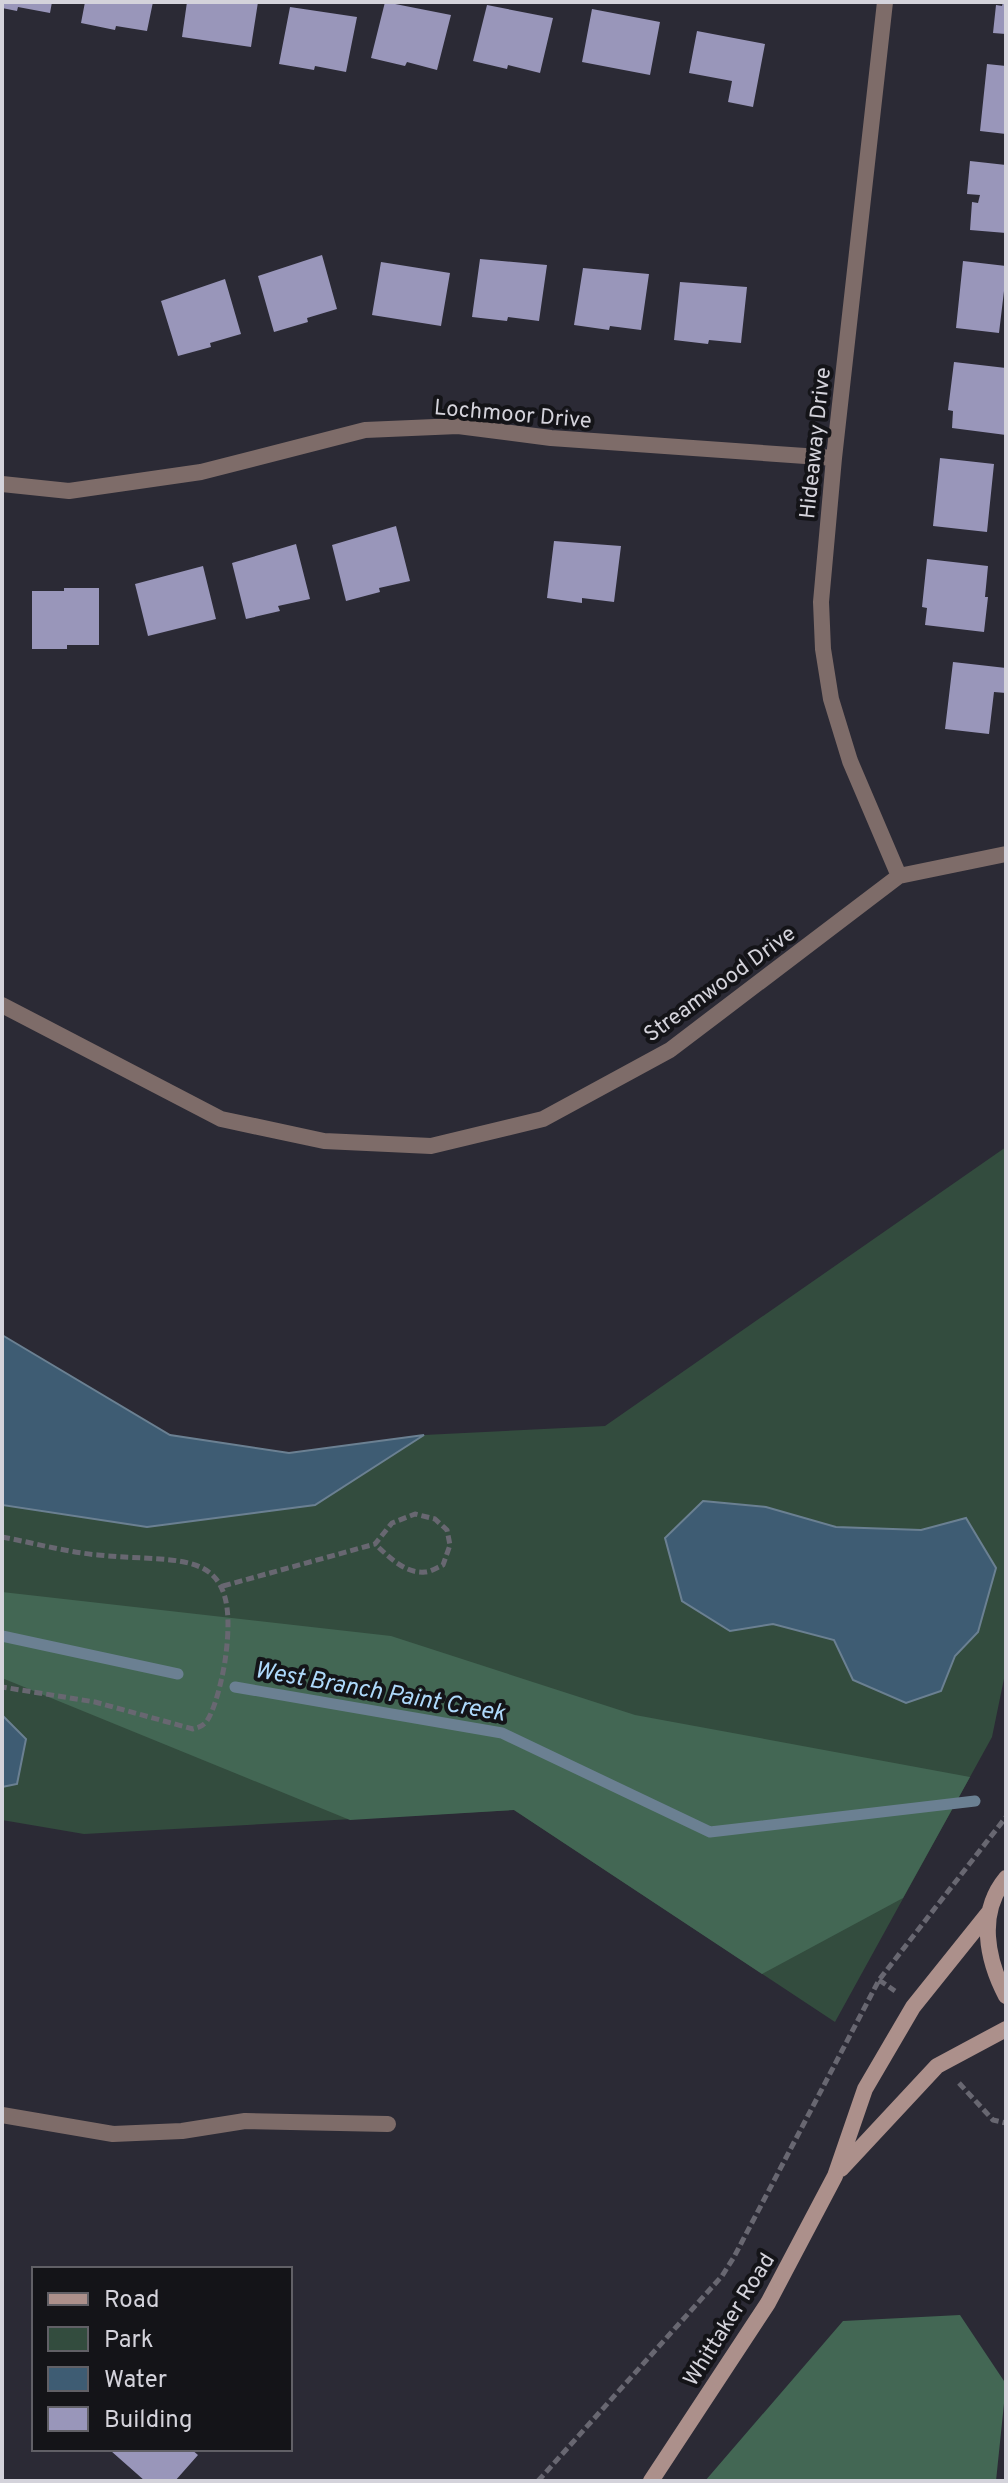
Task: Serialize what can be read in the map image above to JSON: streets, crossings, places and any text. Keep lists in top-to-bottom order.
{
  "streets": {
    "main road": ["Whittaker Road"],
    "street": ["Lochmoor Drive", "Hideaway Drive", "Streamwood Drive"]
  },
  "crossings": [
    ["Lochmoor Drive", "Hideaway Drive"],
    ["Hideaway Drive", "Streamwood Drive"]
  ],
  "water": ["West Branch Paint Creek"],
  "legend": [
    "Road",
    "Park",
    "Water",
    "Building"
  ]
}
